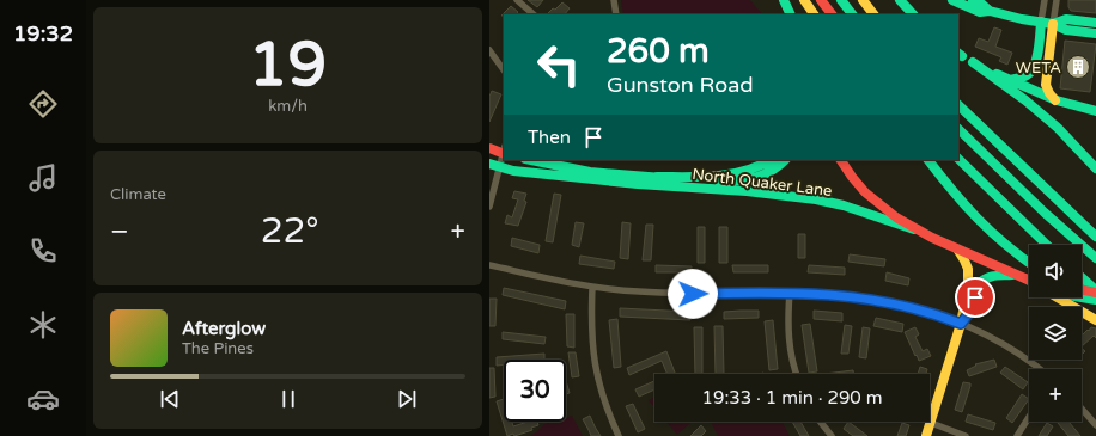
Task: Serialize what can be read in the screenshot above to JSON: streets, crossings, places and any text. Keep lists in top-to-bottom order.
{
  "streets": {
    "main road": ["North Quaker Lane"]
  },
  "places": {
    "building": ["WETA"]
  },
  "page": {
    "tabs": "19:32",
    "tile": [
      ["19", "km/h"],
      "Climate"
    ],
    "turn": ["260 m", "Gunston Road"],
    "then": "Then",
    "heat": ["−", "22°", "+"],
    "map_buttons": "+",
    "song": ["Afterglow", "The Pines"],
    "limit": "30",
    "trip": "19:33 · 1 min · 290 m"
  }
}
